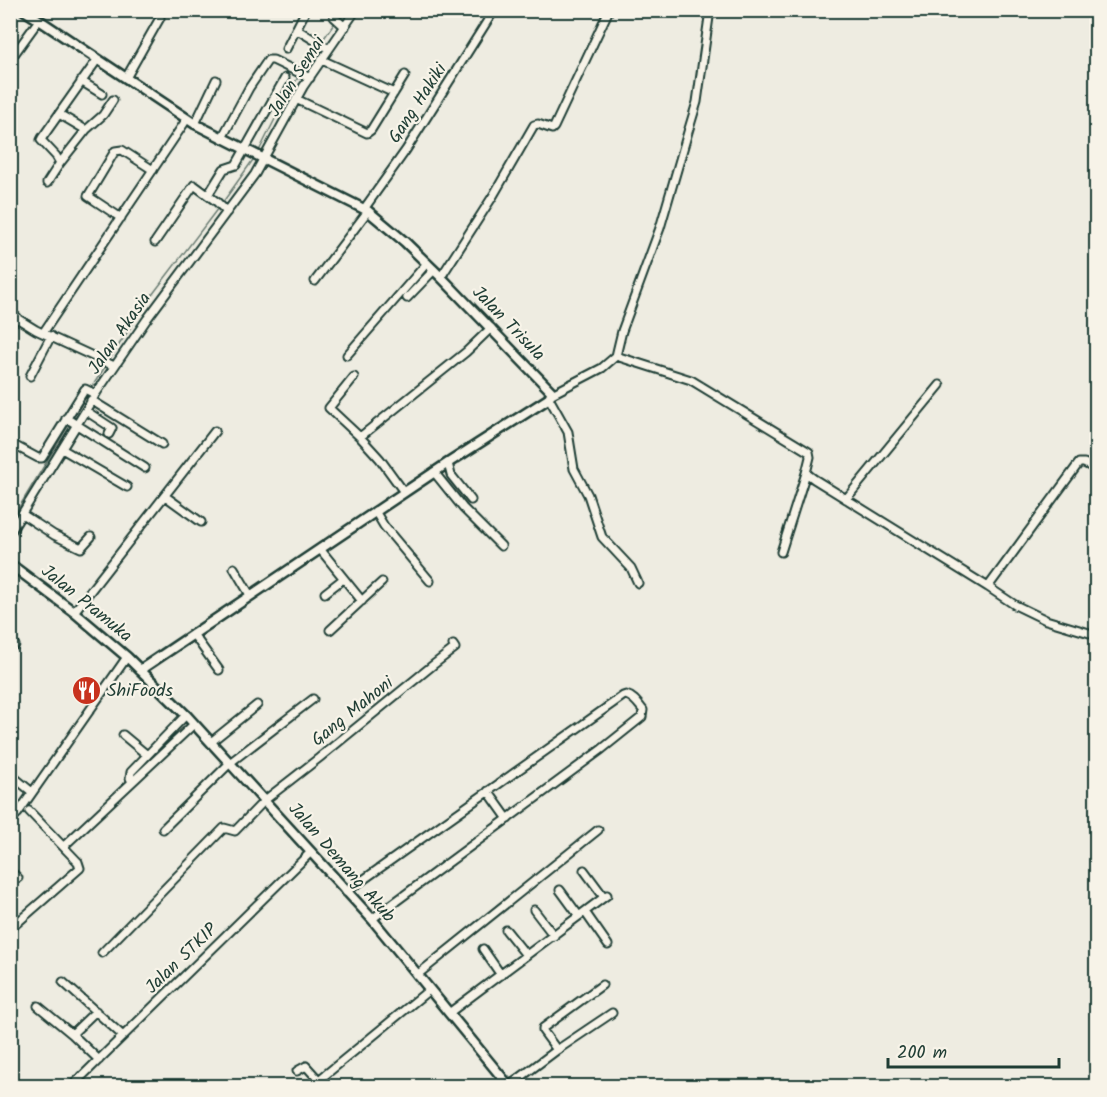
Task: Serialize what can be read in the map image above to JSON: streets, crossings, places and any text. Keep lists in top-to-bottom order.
{
  "streets": {
    "street": [
      "Jalan Semai",
      "Gang Hakiki",
      "Jalan Trisula",
      "Jalan Akasia",
      "Jalan Pramuka",
      "Gang Mahoni",
      "Jalan Demang Akub",
      "Jalan STKIP"
    ]
  },
  "crossings": [
    ["Jalan Semai", "Jalan Trisula"],
    ["Jalan Semai", "Jalan Akasia"],
    ["Gang Hakiki", "Jalan Trisula"],
    ["Jalan Trisula", "Jalan Akasia"],
    ["Jalan Pramuka", "Jalan Demang Akub"],
    ["Gang Mahoni", "Jalan Demang Akub"],
    ["Jalan Demang Akub", "Jalan STKIP"]
  ],
  "places": {
    "restaurant": ["ShiFoods"]
  },
  "scale_bar": "200 m"
}
